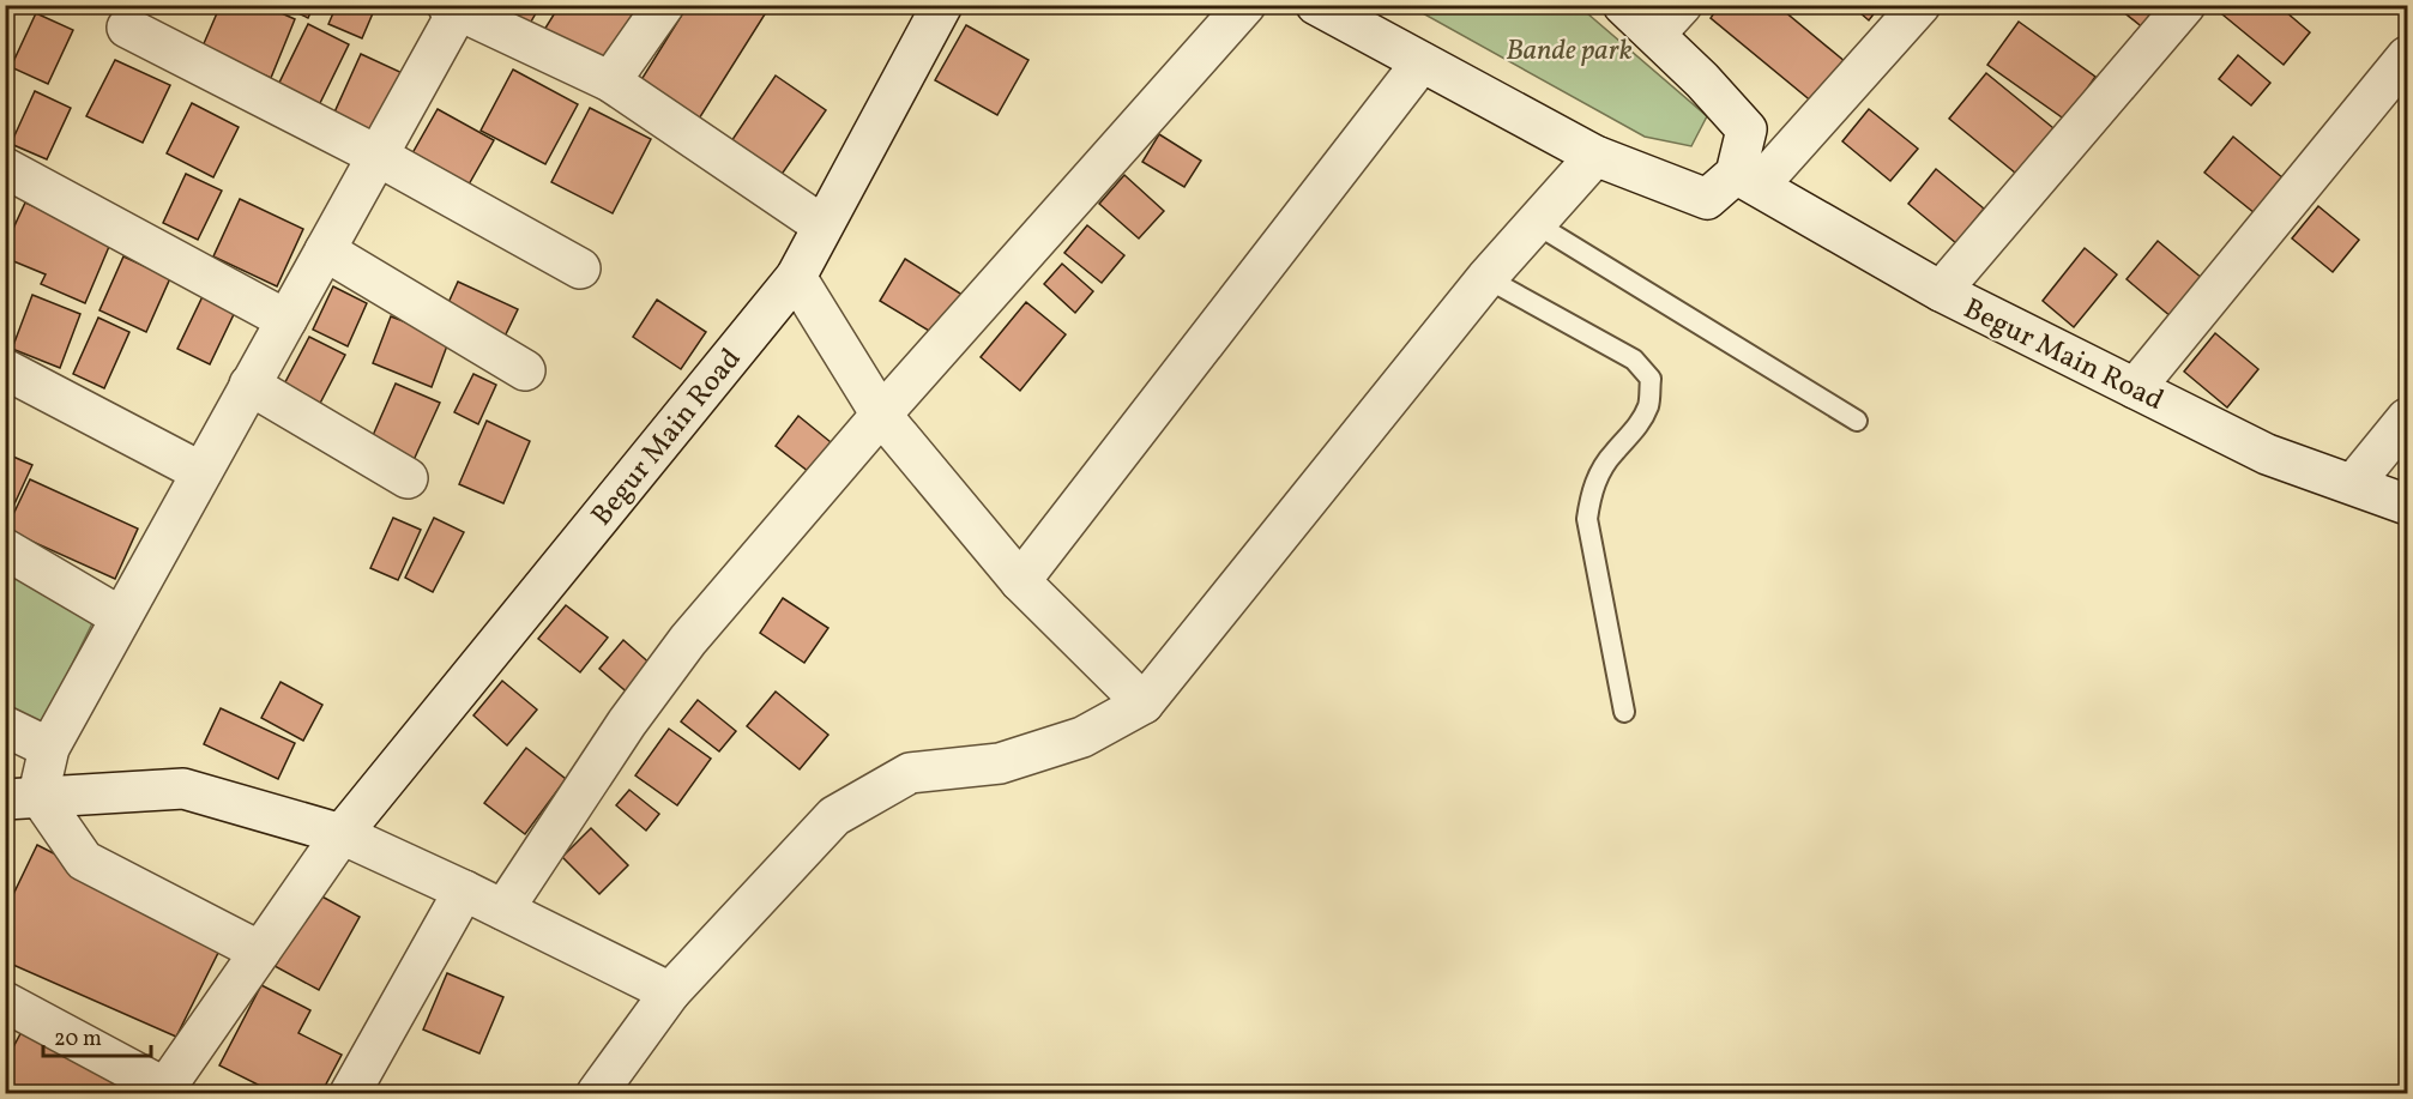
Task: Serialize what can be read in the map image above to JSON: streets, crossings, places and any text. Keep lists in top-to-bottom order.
{
  "streets": {
    "street": ["Begur Main Road"]
  },
  "parks": ["Bande park"],
  "scale_bar": "20 m"
}
